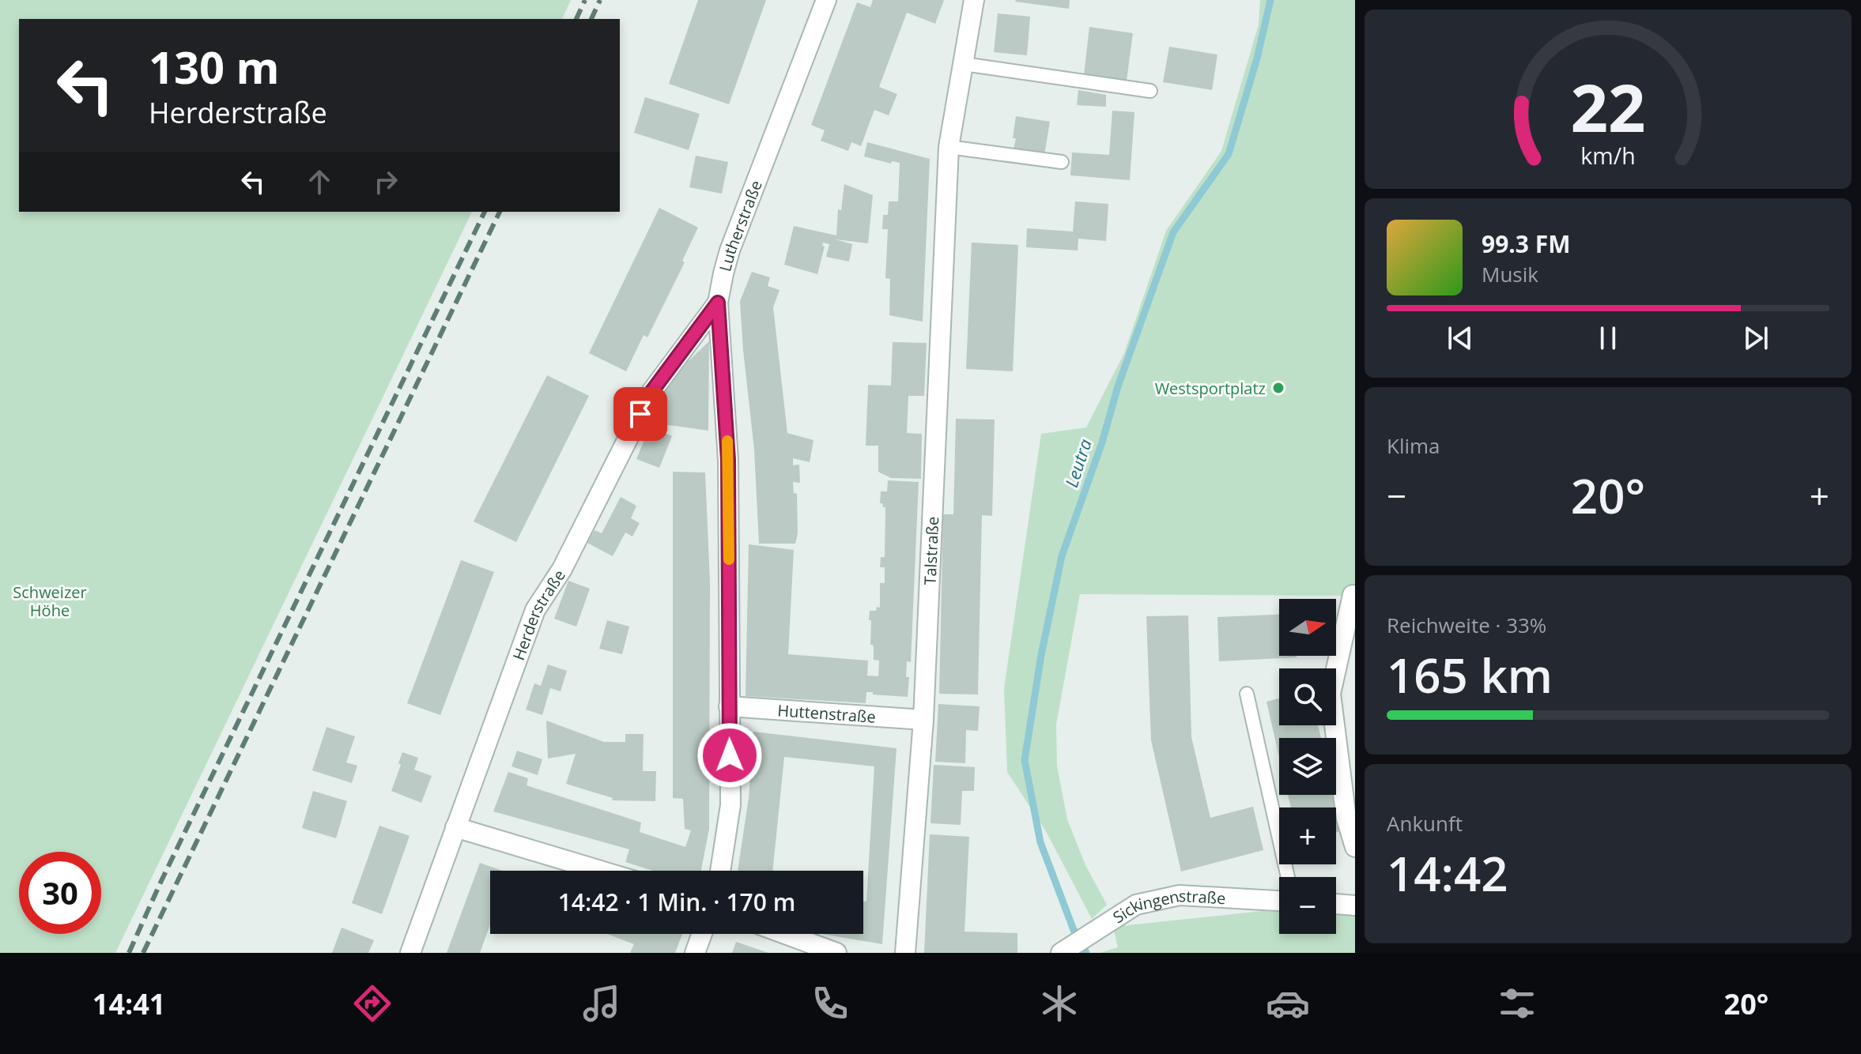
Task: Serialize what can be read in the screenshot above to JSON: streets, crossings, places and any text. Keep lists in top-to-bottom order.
{
  "streets": {
    "street": [
      "Lutherstraße",
      "Talstraße",
      "Herderstraße",
      "Huttenstraße",
      "Sickingenstraße"
    ]
  },
  "crossings": [
    ["Lutherstraße", "Herderstraße"],
    ["Lutherstraße", "Huttenstraße"],
    ["Talstraße", "Huttenstraße"]
  ],
  "water": ["Leutra"],
  "parks": ["Schweizer Höhe"],
  "places": ["Westsportplatz"],
  "north": "right",
  "page": {
    "turn": ["130 m", "Herderstraße"],
    "song": ["99.3 FM", "Musik"],
    "tile": [
      "Klima",
      ["Reichweite · 33%", "165 km"],
      ["Ankunft", "14:42"]
    ],
    "heat": ["−", "20°", "+"],
    "map_buttons": ["+", "−"],
    "limit": "30",
    "trip": "14:42 · 1 Min. · 170 m",
    "tabs": ["14:41", "20°"],
    "gauge": ["22", "km/h"]
  }
}
